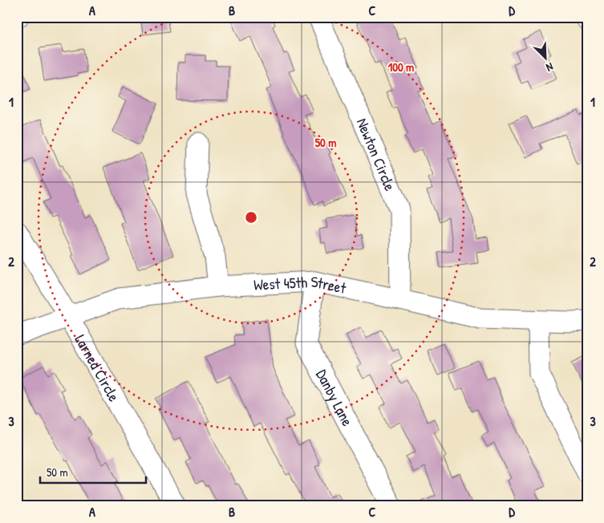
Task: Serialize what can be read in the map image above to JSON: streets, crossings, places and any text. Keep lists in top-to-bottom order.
{
  "streets": {
    "street": [
      "Newton Circle",
      "West 45th Street",
      "Larned Circle",
      "Danby Lane"
    ]
  },
  "crossings": [
    ["Newton Circle", "West 45th Street"],
    ["West 45th Street", "Larned Circle"],
    ["West 45th Street", "Danby Lane"]
  ],
  "scale_bar": "50 m",
  "north": "bottom right",
  "grid": {
    "columns": [
      "A",
      "B",
      "C",
      "D"
    ],
    "rows": ["1", "2", "3"]
  },
  "rings": ["100 m", "50 m"]
}
